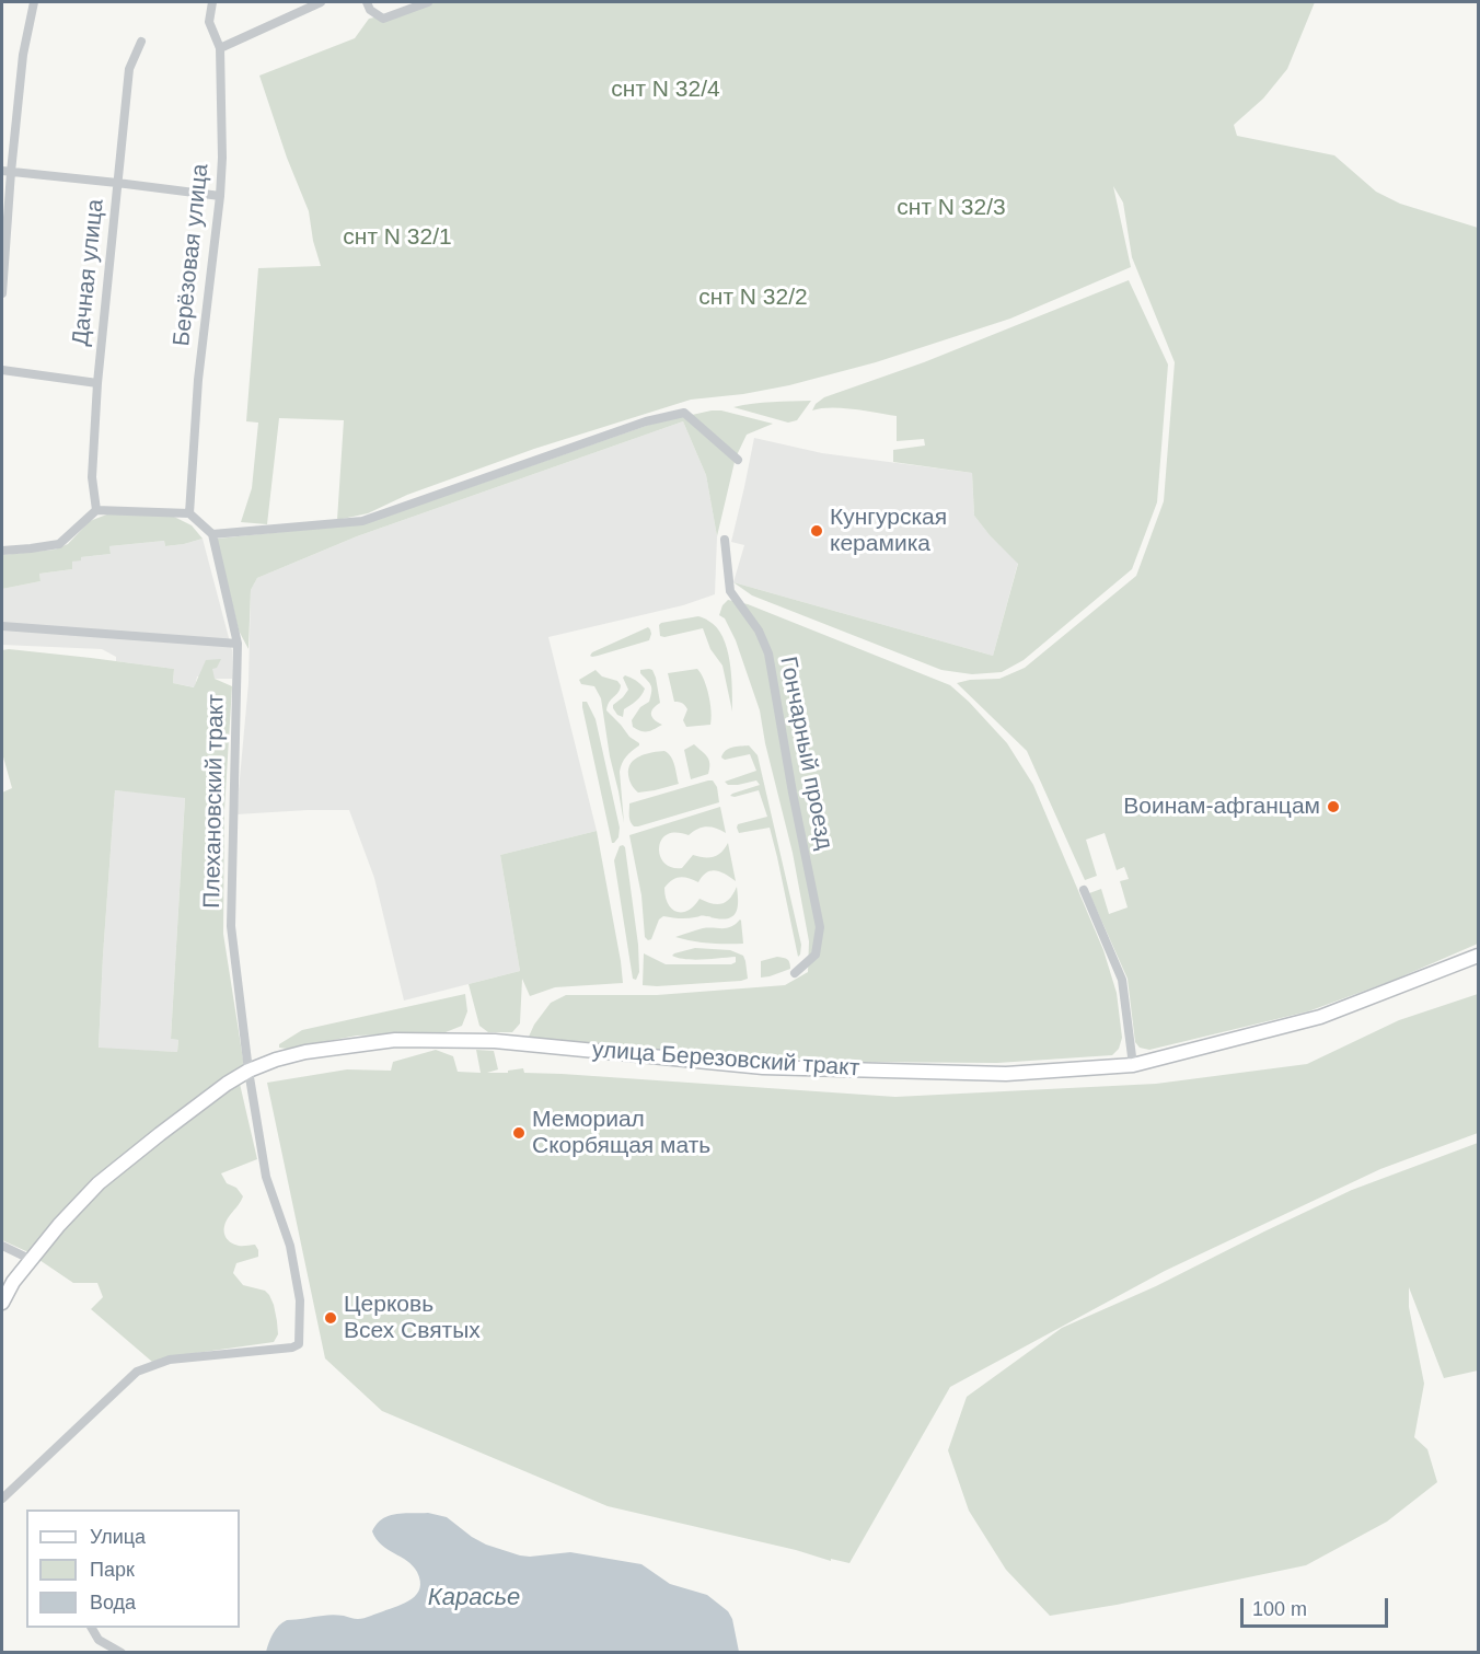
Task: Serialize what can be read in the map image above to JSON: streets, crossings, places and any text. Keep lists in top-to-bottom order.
{
  "streets": {
    "main road": ["улица Березовский тракт"],
    "street": [
      "Берёзовая улица",
      "Дачная улица",
      "Гончарный проезд",
      "Плехановский тракт"
    ]
  },
  "crossings": [
    ["Плехановский тракт", "улица Березовский тракт"]
  ],
  "water": ["Карасье"],
  "parks": [
    "снт N 32/4",
    "снт N 32/3",
    "снт N 32/1",
    "снт N 32/2"
  ],
  "places": [
    "Кунгурская керамика",
    "Воинам-афганцам",
    "Мемориал Скорбящая мать",
    "Церковь Всех Святых"
  ],
  "legend": ["Улица", "Парк", "Вода"],
  "scale_bar": "100 m"
}
